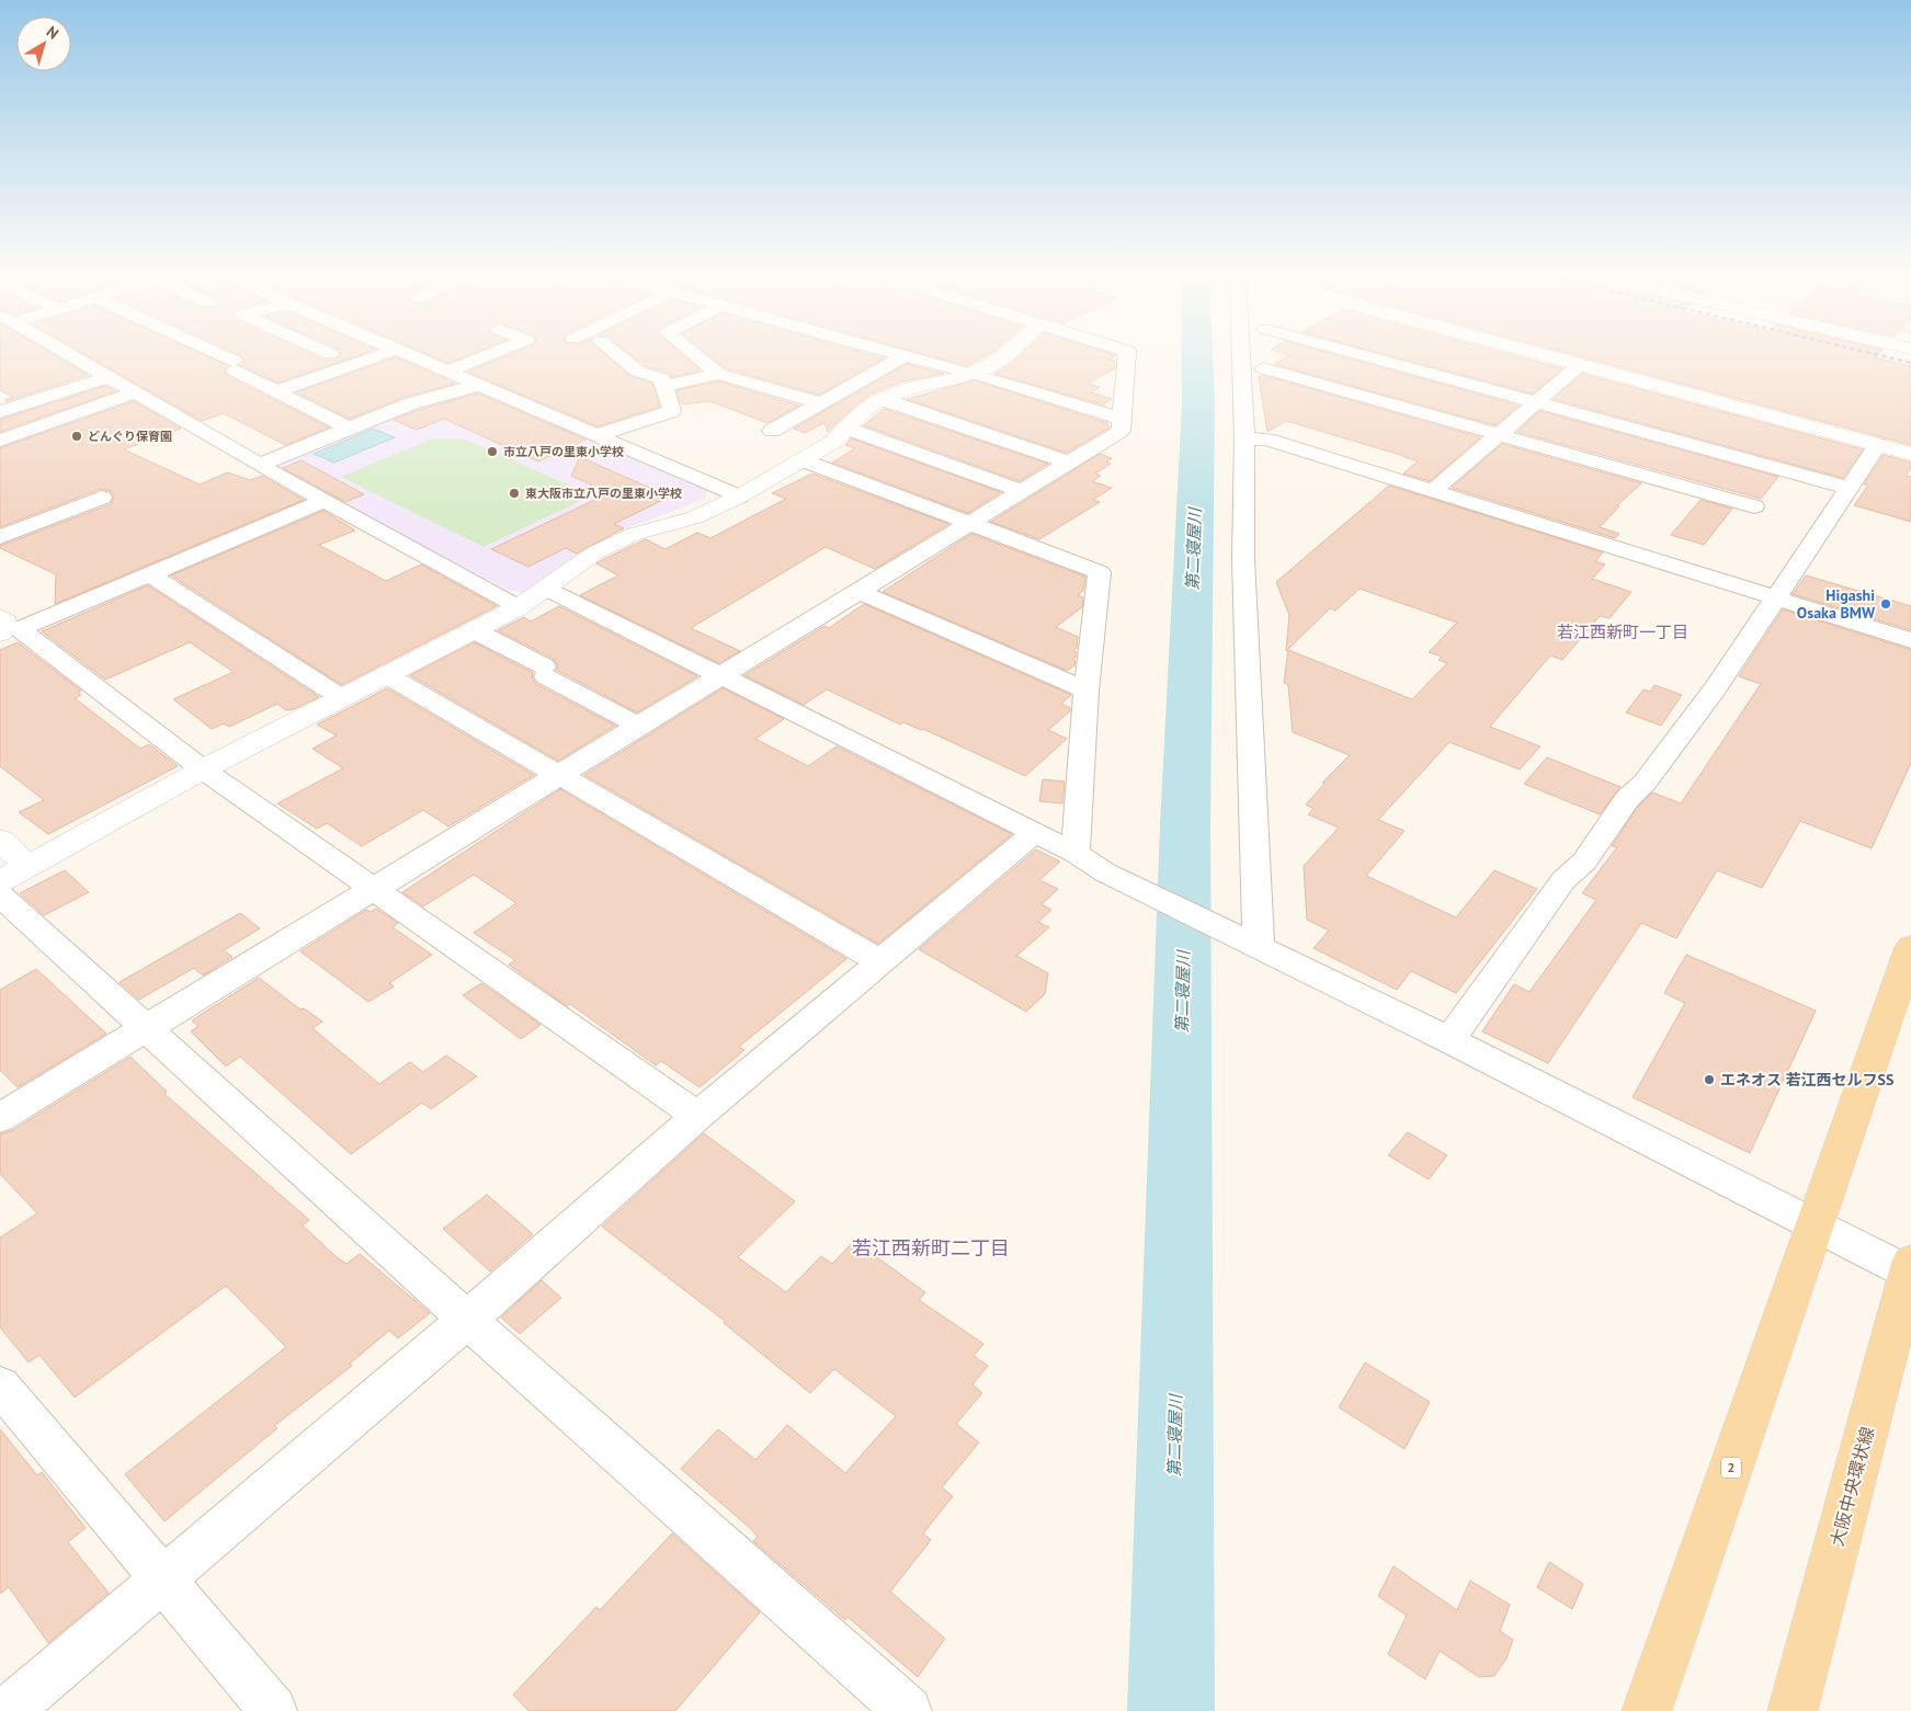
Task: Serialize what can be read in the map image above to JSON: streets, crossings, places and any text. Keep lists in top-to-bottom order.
{
  "streets": {
    "main road": ["2", "大阪中央環状線"]
  },
  "districts": ["若江西新町一丁目", "若江西新町二丁目"],
  "water": ["第二寝屋川"],
  "places": [
    "どんぐり保育園",
    "市立八戸の里東小学校",
    "東大阪市立八戸の里東小学校",
    "Higashi Osaka BMW",
    "エネオス 若江西セルフSS"
  ],
  "north": "top right"
}
